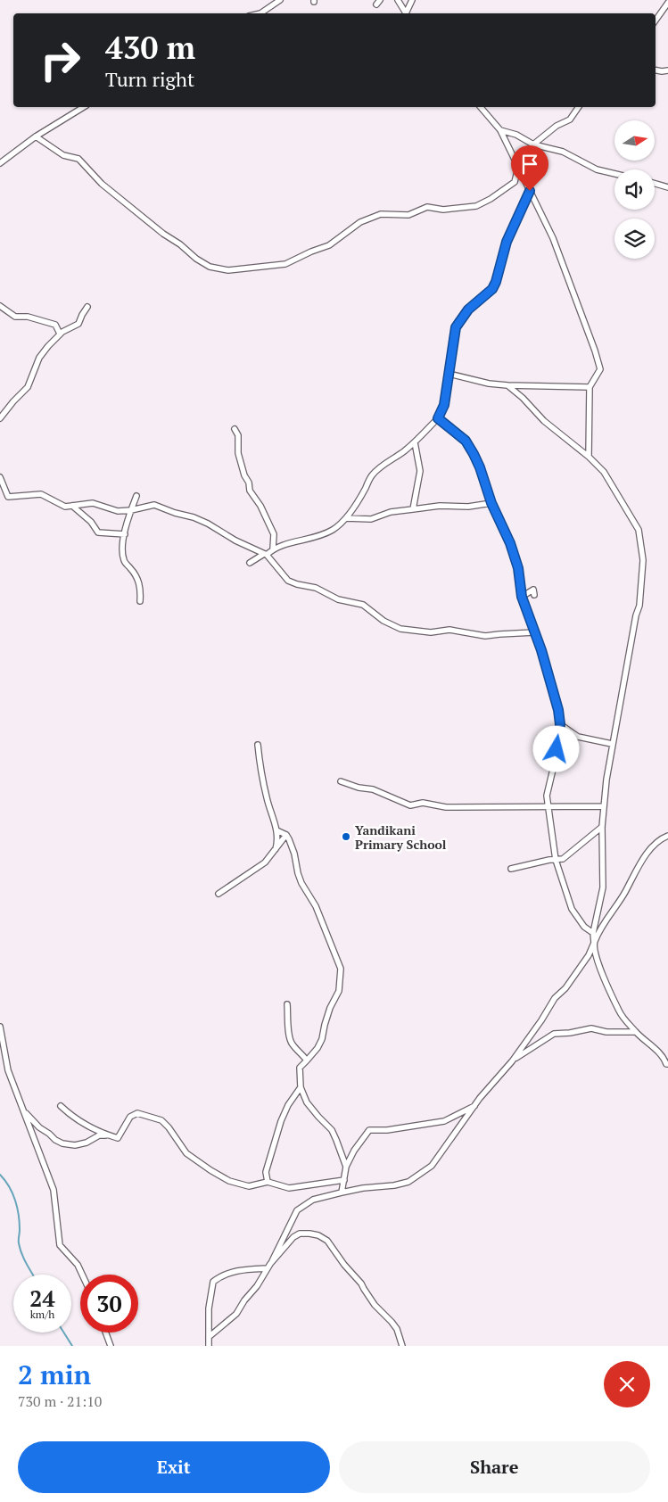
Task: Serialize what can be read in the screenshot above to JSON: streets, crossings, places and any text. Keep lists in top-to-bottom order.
{
  "places": ["Yandikani Primary School"],
  "north": "right",
  "page": {
    "turn": ["430 m", "Turn right"],
    "speed": "24 km/h",
    "limit": "30",
    "heading": ["2 min", "730 m · 21:10"],
    "buttons": ["Exit", "Share"]
  }
}
